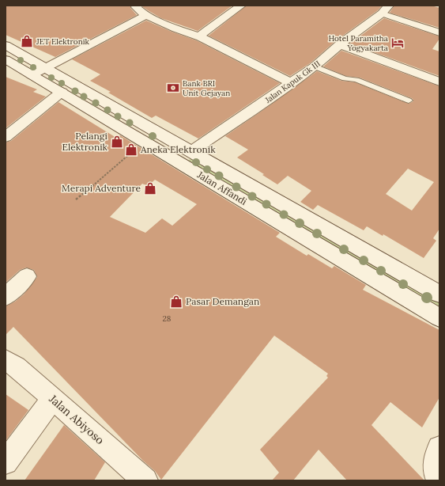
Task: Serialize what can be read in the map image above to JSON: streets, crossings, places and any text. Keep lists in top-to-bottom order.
{
  "streets": {
    "street": ["Jalan Kapuk Gk III", "Jalan Affandi", "Jalan Abiyoso"]
  },
  "crossings": [
    ["Jalan Kapuk Gk III", "Jalan Affandi"]
  ],
  "places": {
    "shop": [
      "JET Elektronik",
      "Pelangi Elektronik",
      "Aneka Elektronik",
      "Merapi Adventure",
      "Pasar Demangan"
    ],
    "hotel": ["Hotel Paramitha Yogyakarta"],
    "bank": ["Bank BRI Unit Gejayan"]
  },
  "house_numbers": ["28"]
}
